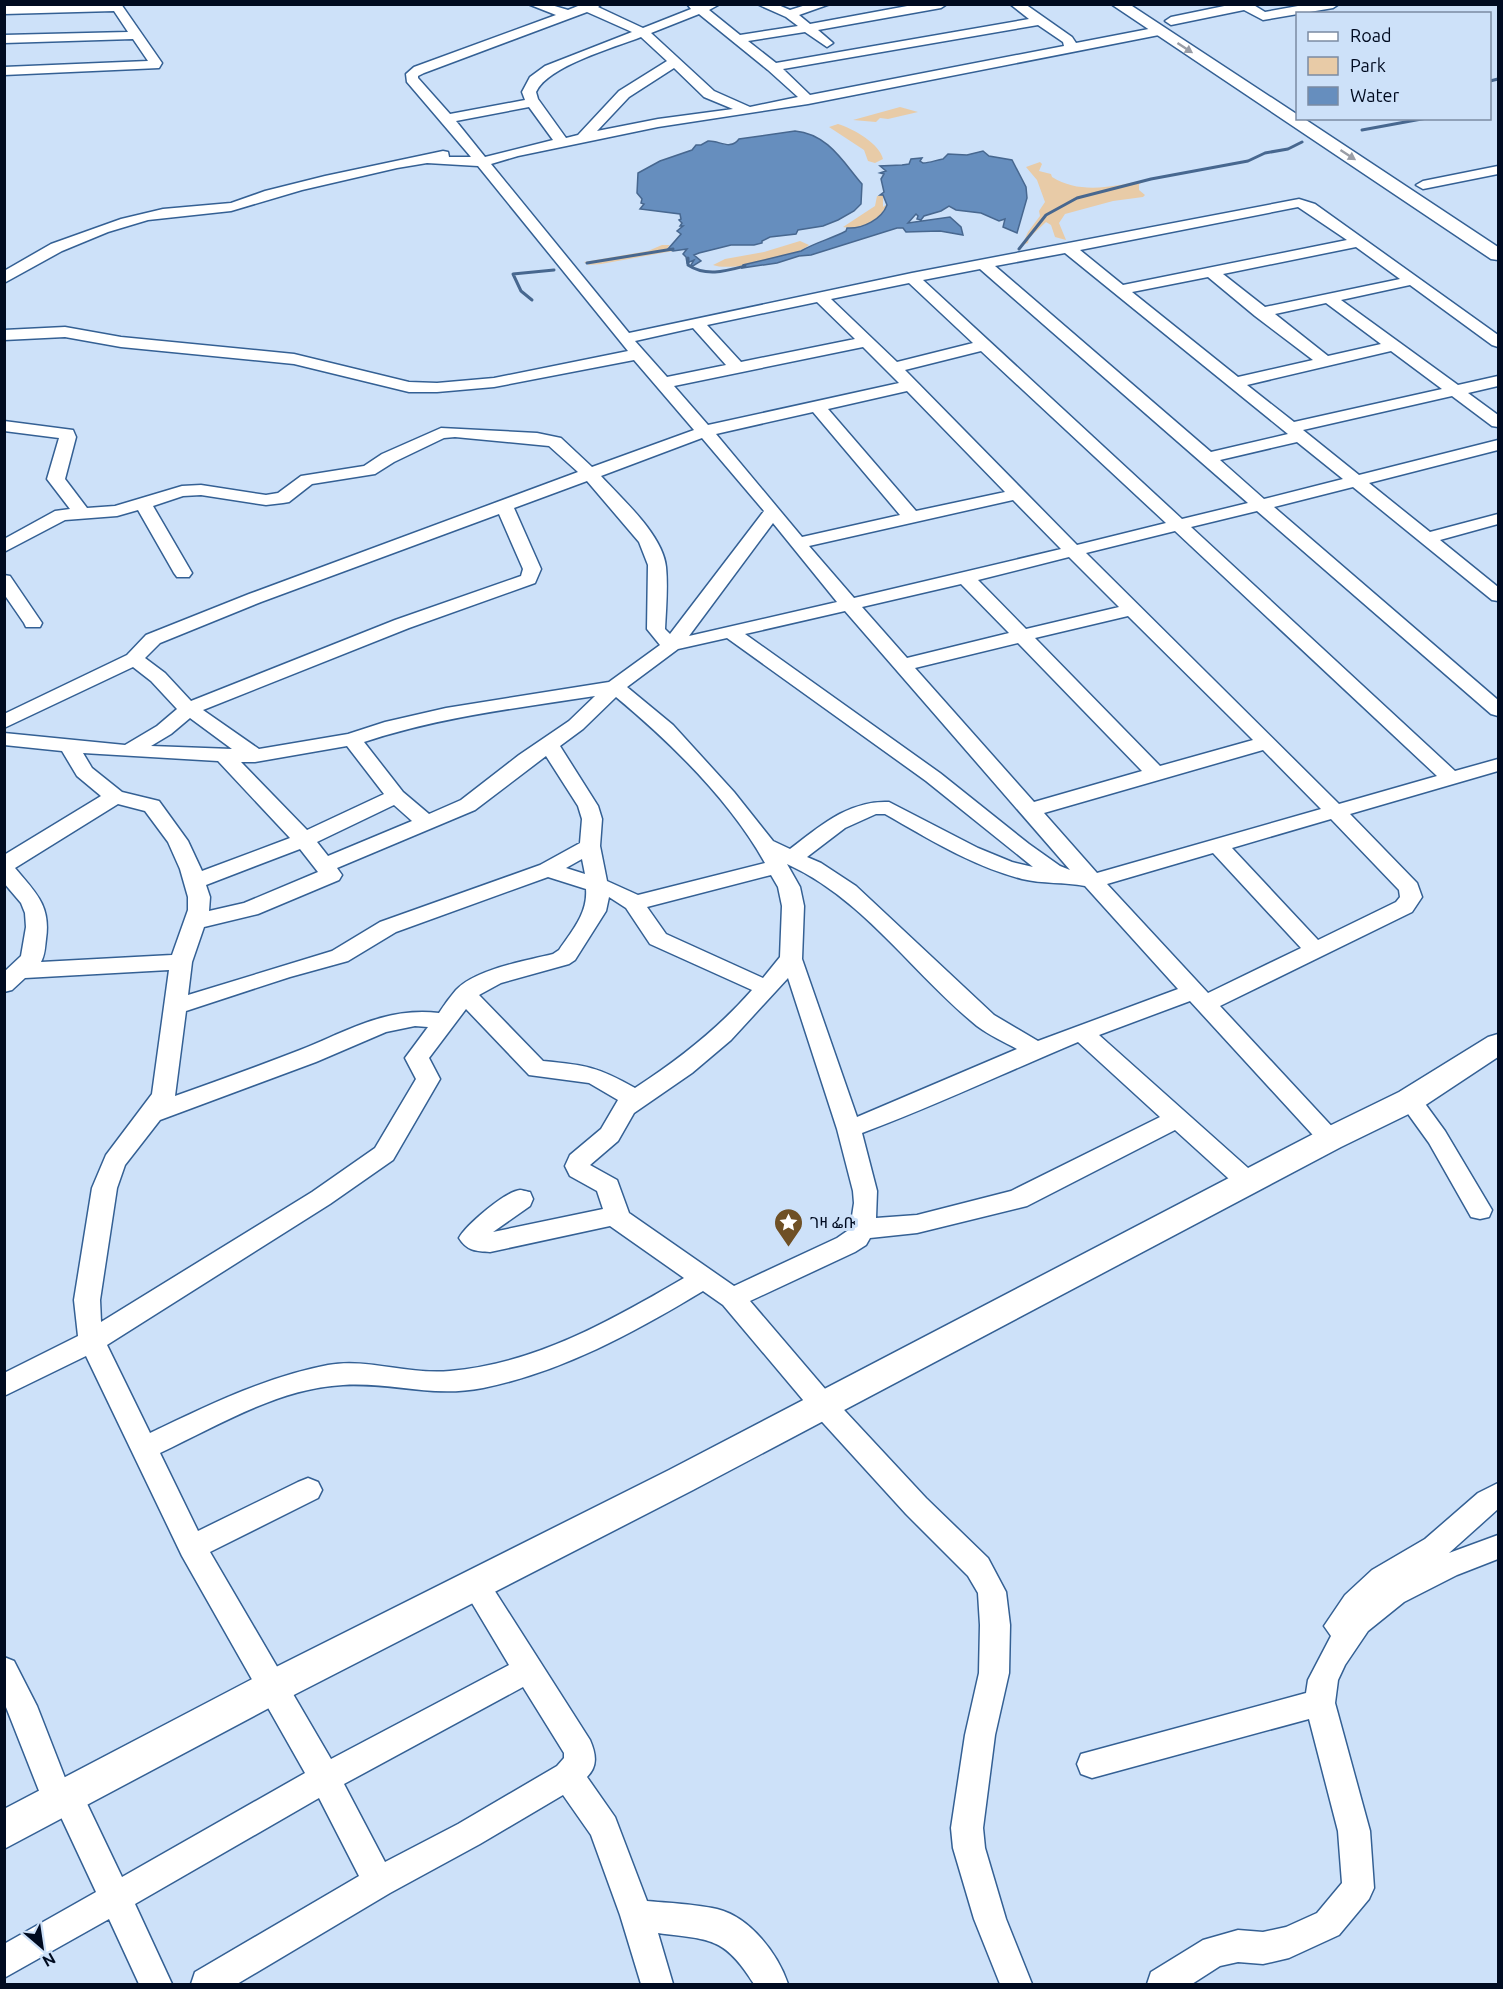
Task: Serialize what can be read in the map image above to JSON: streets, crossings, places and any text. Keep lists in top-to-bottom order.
{
  "places": {
    "place": ["ገዛ ፌቡ"]
  },
  "legend": ["Road", "Park", "Water"],
  "north": "bottom right"
}
